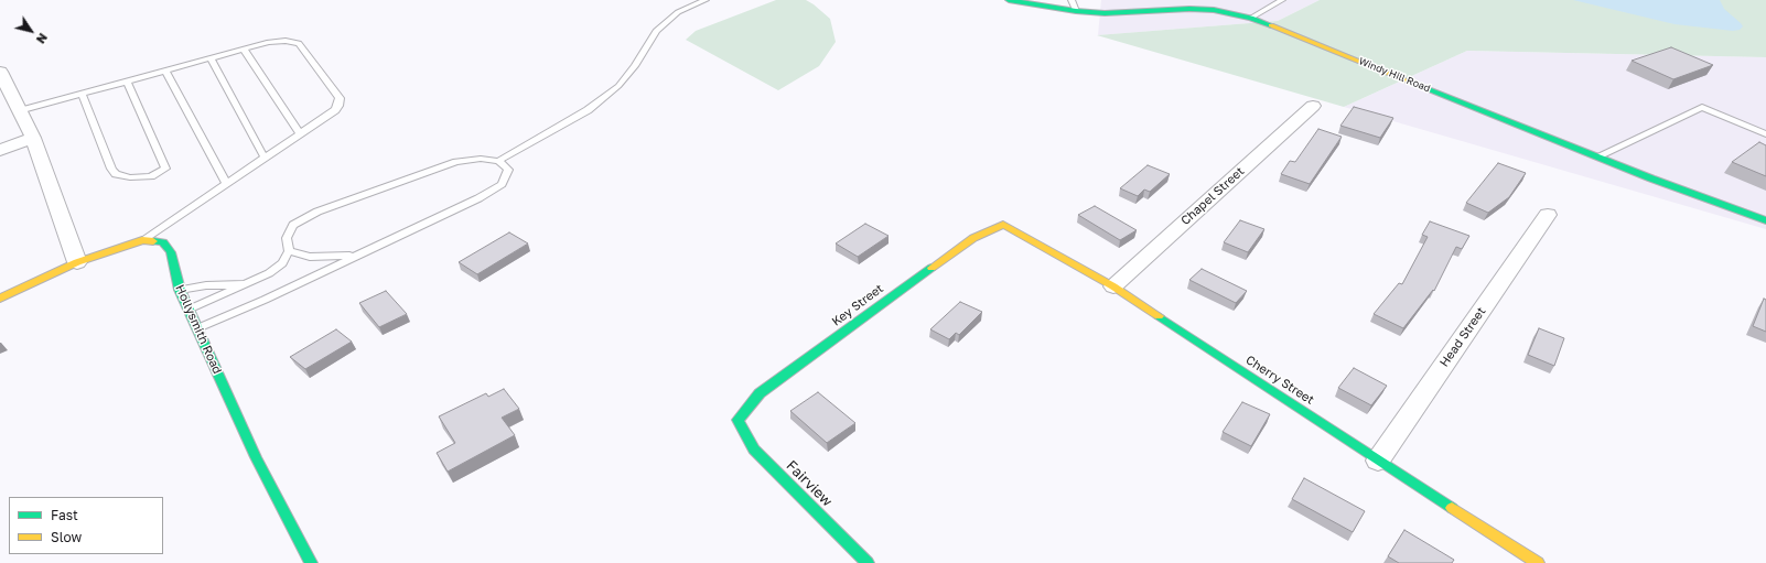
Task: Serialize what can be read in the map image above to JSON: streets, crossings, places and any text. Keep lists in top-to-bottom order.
{
  "streets": {
    "street": [
      "Windy Hill Road",
      "Chapel Street",
      "Key Street",
      "Hollysmith Road",
      "Head Street",
      "Cherry Street",
      "Fairview"
    ]
  },
  "crossings": [
    ["Chapel Street", "Cherry Street"],
    ["Key Street", "Cherry Street"],
    ["Key Street", "Fairview"],
    ["Head Street", "Cherry Street"]
  ],
  "legend": ["Fast", "Slow"],
  "north": "bottom right"
}
